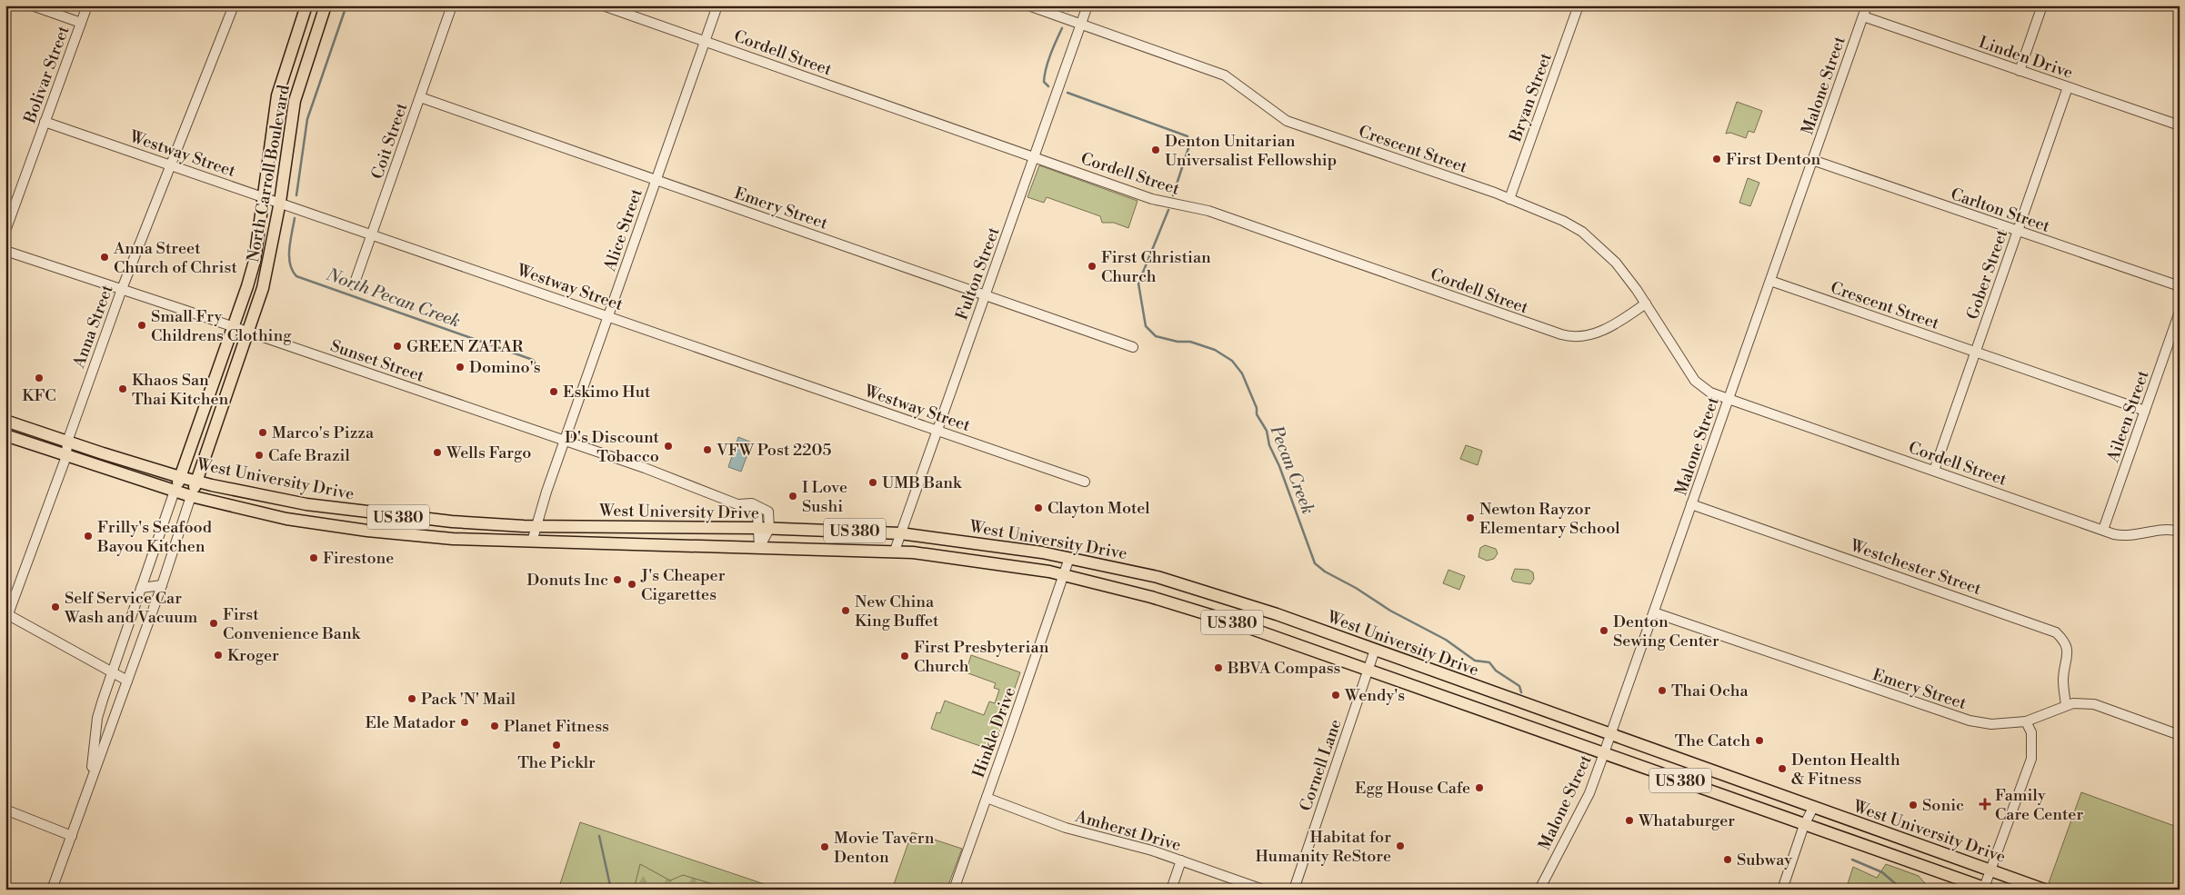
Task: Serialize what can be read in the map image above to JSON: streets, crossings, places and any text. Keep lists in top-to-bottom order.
{
  "streets": {
    "main road": ["North Carroll Boulevard", "West University Drive", "US 380"],
    "street": [
      "Cordell Street",
      "Linden Drive",
      "Bolivar Street",
      "Malone Street",
      "Bryan Street",
      "Coit Street",
      "Crescent Street",
      "Westway Street",
      "Emery Street",
      "Carlton Street",
      "Alice Street",
      "Fulton Street",
      "Gober Street",
      "Anna Street",
      "Sunset Street",
      "Aileen Street",
      "Westchester Street",
      "Hinkle Drive",
      "Cornell Lane",
      "Amherst Drive"
    ]
  },
  "crossings": [
    ["Cordell Street", "Malone Street"],
    ["Cordell Street", "Crescent Street"],
    ["Cordell Street", "Alice Street"],
    ["Cordell Street", "Fulton Street"],
    ["Cordell Street", "Gober Street"],
    ["Cordell Street", "Aileen Street"],
    ["Linden Drive", "Malone Street"],
    ["Linden Drive", "Gober Street"],
    ["Bolivar Street", "Westway Street"],
    ["Malone Street", "Crescent Street"],
    ["Malone Street", "Emery Street"],
    ["Malone Street", "Carlton Street"],
    ["Malone Street", "West University Drive"],
    ["Malone Street", "Westchester Street"],
    ["Bryan Street", "Crescent Street"],
    ["Coit Street", "Westway Street"],
    ["Coit Street", "Emery Street"],
    ["Crescent Street", "Fulton Street"],
    ["Crescent Street", "Gober Street"],
    ["Crescent Street", "Aileen Street"],
    ["Westway Street", "North Carroll Boulevard"],
    ["Westway Street", "Alice Street"],
    ["Westway Street", "Fulton Street"],
    ["Westway Street", "Anna Street"],
    ["North Carroll Boulevard", "Sunset Street"],
    ["North Carroll Boulevard", "West University Drive"],
    ["Emery Street", "Alice Street"],
    ["Emery Street", "Fulton Street"],
    ["Emery Street", "Westchester Street"],
    ["Carlton Street", "Gober Street"],
    ["Alice Street", "Sunset Street"],
    ["Alice Street", "West University Drive"],
    ["Fulton Street", "West University Drive"],
    ["Anna Street", "Sunset Street"],
    ["Anna Street", "West University Drive"],
    ["Sunset Street", "West University Drive"],
    ["West University Drive", "Hinkle Drive"],
    ["West University Drive", "Cornell Lane"],
    ["Hinkle Drive", "Amherst Drive"]
  ],
  "water": ["North Pecan Creek", "Pecan Creek"],
  "places": {
    "other": [
      "Denton Unitarian Universalist Fellowship",
      "First Denton",
      "Anna Street Church of Christ",
      "First Christian Church",
      "Small Fry Childrens Clothing",
      "GREEN ZATAR",
      "Domino's",
      "KFC",
      "Khaos San Thai Kitchen",
      "Eskimo Hut",
      "Marco's Pizza",
      "D's Discount Tobacco",
      "VFW Post 2205",
      "Wells Fargo",
      "Cafe Brazil",
      "UMB Bank",
      "I Love Sushi",
      "Clayton Motel",
      "Newton Rayzor Elementary School",
      "Frilly's Seafood Bayou Kitchen",
      "Firestone",
      "Donuts Inc",
      "J's Cheaper Cigarettes",
      "Self Service Car Wash and Vacuum",
      "New China King Buffet",
      "First Convenience Bank",
      "Denton Sewing Center",
      "Kroger",
      "First Presbyterian Church",
      "BBVA Compass",
      "Thai Ocha",
      "Wendy's",
      "Pack 'N' Mail",
      "Ele Matador",
      "Planet Fitness",
      "The Catch",
      "The Picklr",
      "Denton Health & Fitness",
      "Egg House Cafe",
      "Sonic",
      "Whataburger",
      "Habitat for Humanity ReStore",
      "Movie Tavern Denton",
      "Subway"
    ],
    "health": ["Family Care Center"]
  }
}
